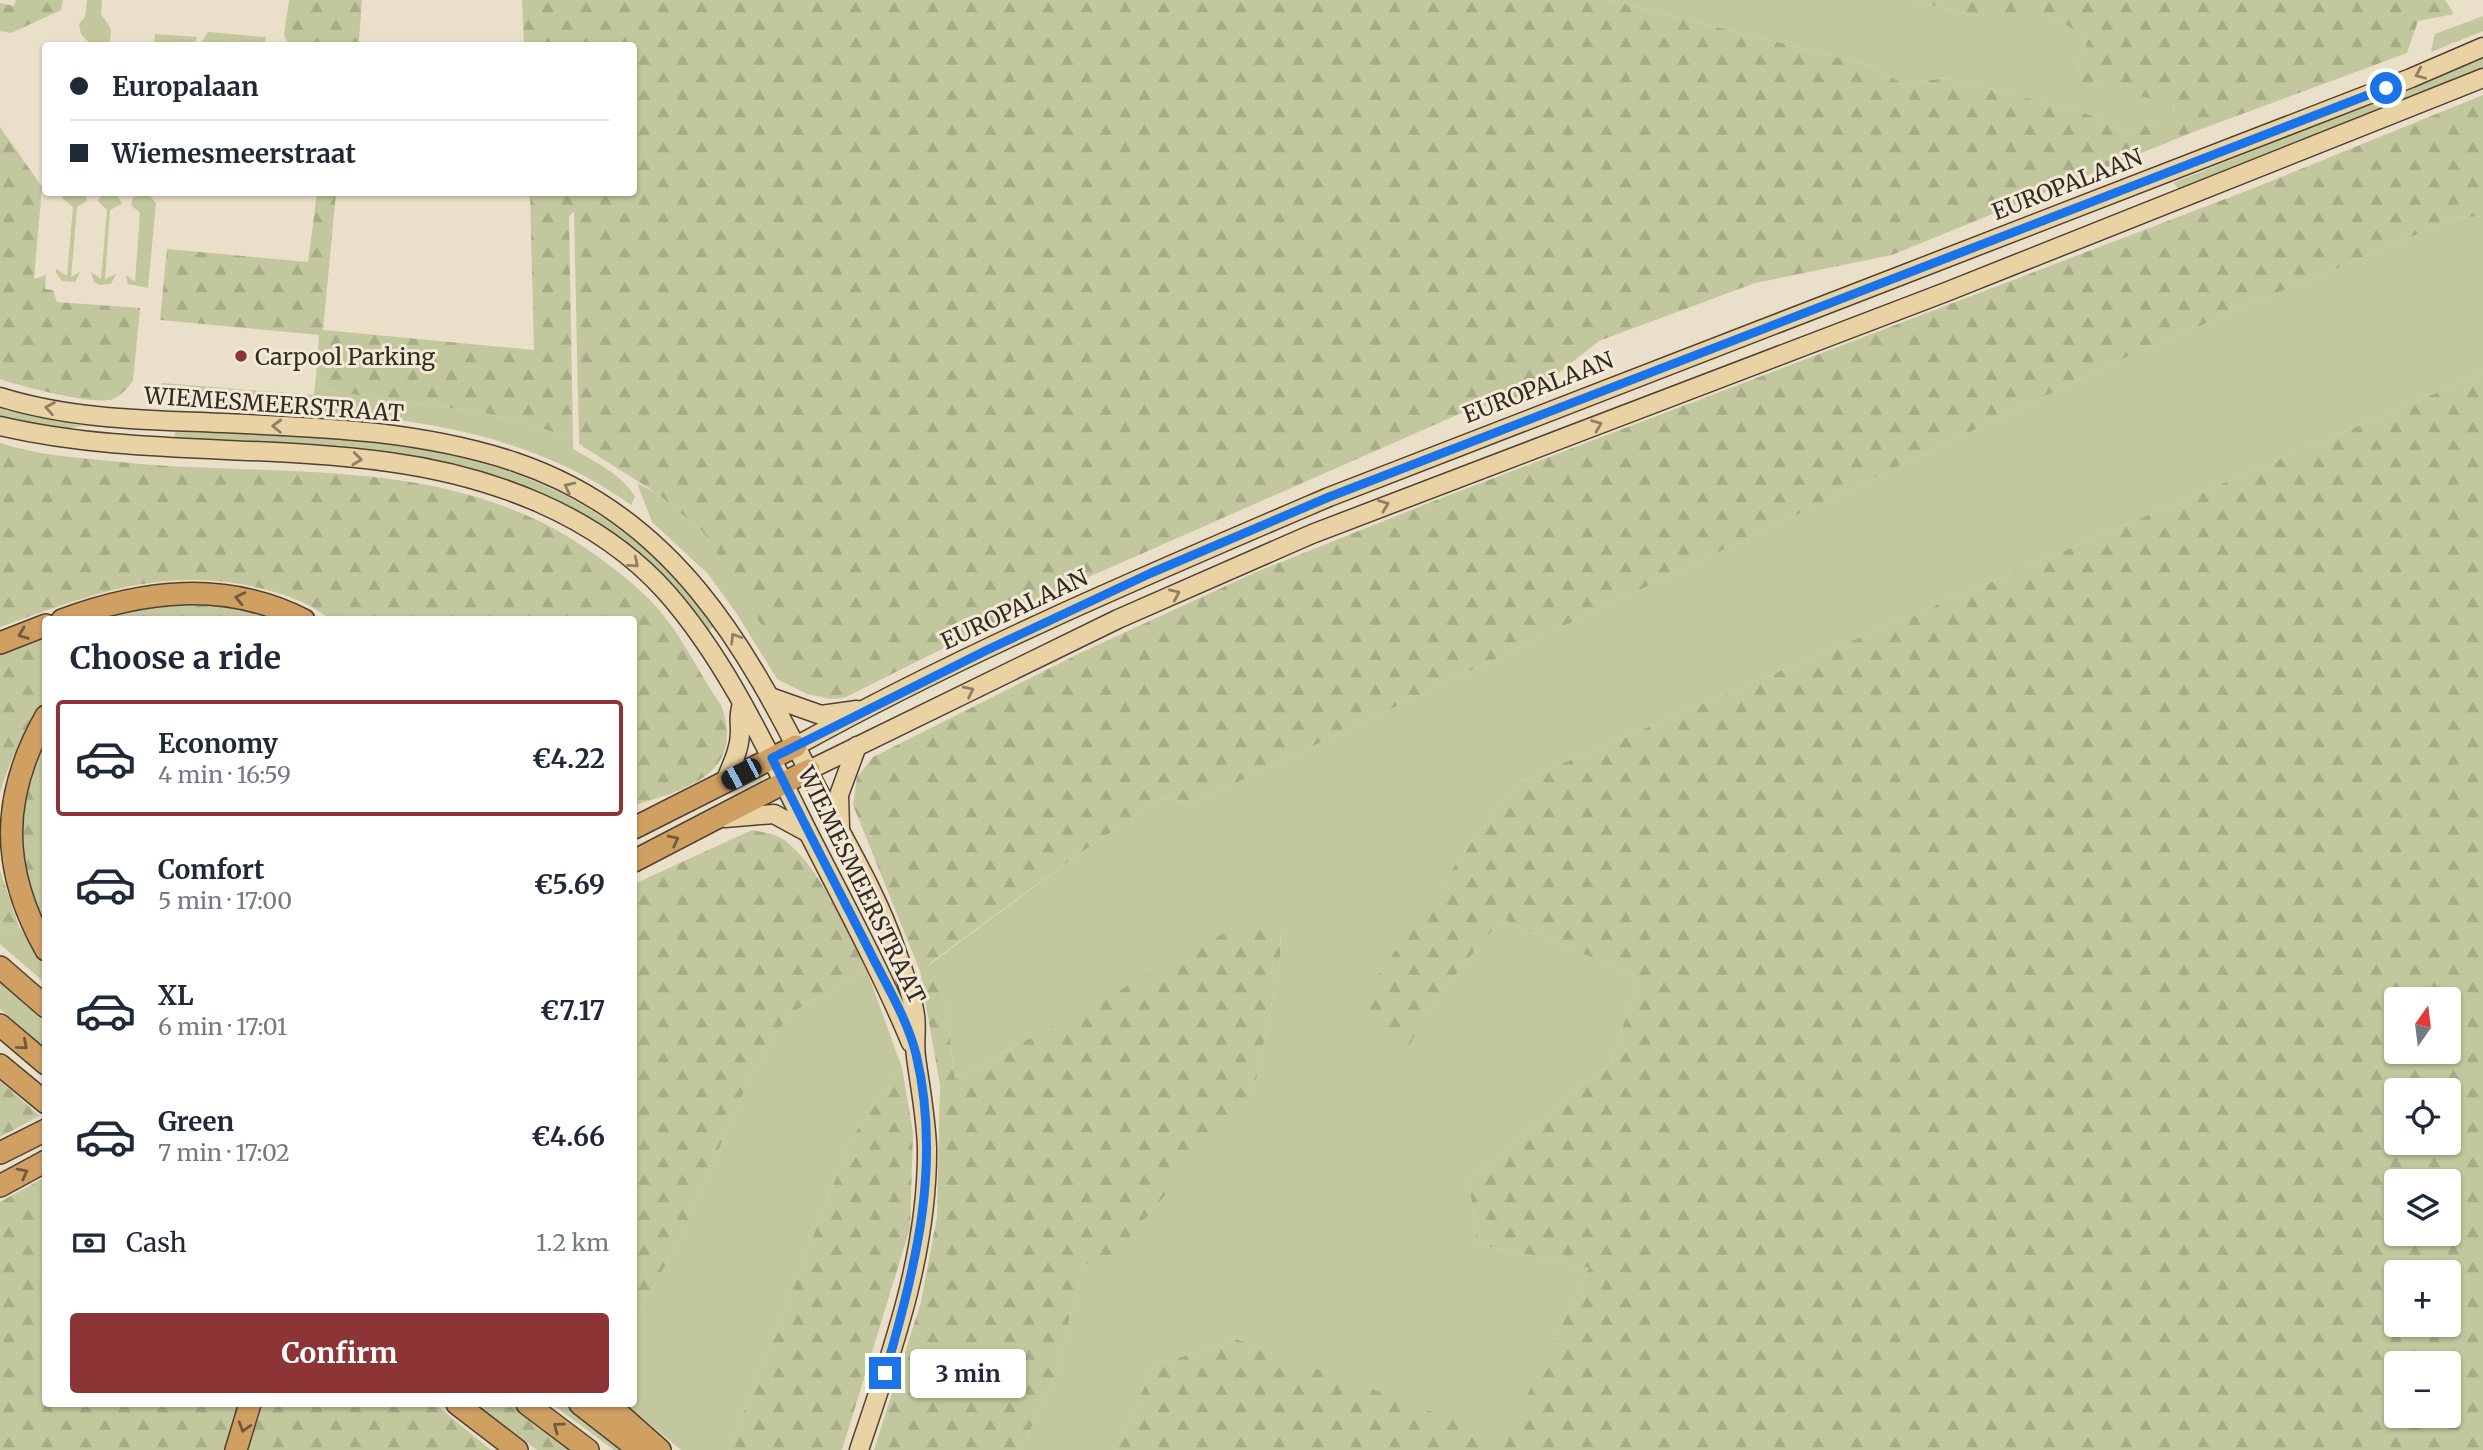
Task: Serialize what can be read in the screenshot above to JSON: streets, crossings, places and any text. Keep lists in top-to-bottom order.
{
  "streets": {
    "highway": ["EUROPALAAN"],
    "main road": ["WIEMESMEERSTRAAT"]
  },
  "crossings": [
    ["EUROPALAAN", "WIEMESMEERSTRAAT"]
  ],
  "places": ["Carpool Parking"],
  "north": "top",
  "page": {
    "banner": ["Europalaan", "Wiemesmeerstraat"],
    "heading": "Choose a ride",
    "list": [
      {
        "name": "Economy",
        "note": "4 min · 16:59",
        "value": "€4.22"
      },
      {
        "name": "Comfort",
        "note": "5 min · 17:00",
        "value": "€5.69"
      },
      {
        "name": "XL",
        "note": "6 min · 17:01",
        "value": "€7.17"
      },
      {
        "name": "Green",
        "note": "7 min · 17:02",
        "value": "€4.66"
      }
    ],
    "map_buttons": ["+", "−"],
    "pay": ["Cash", "1.2 km"],
    "buttons": "Confirm",
    "bubble": "3 min"
  }
}
